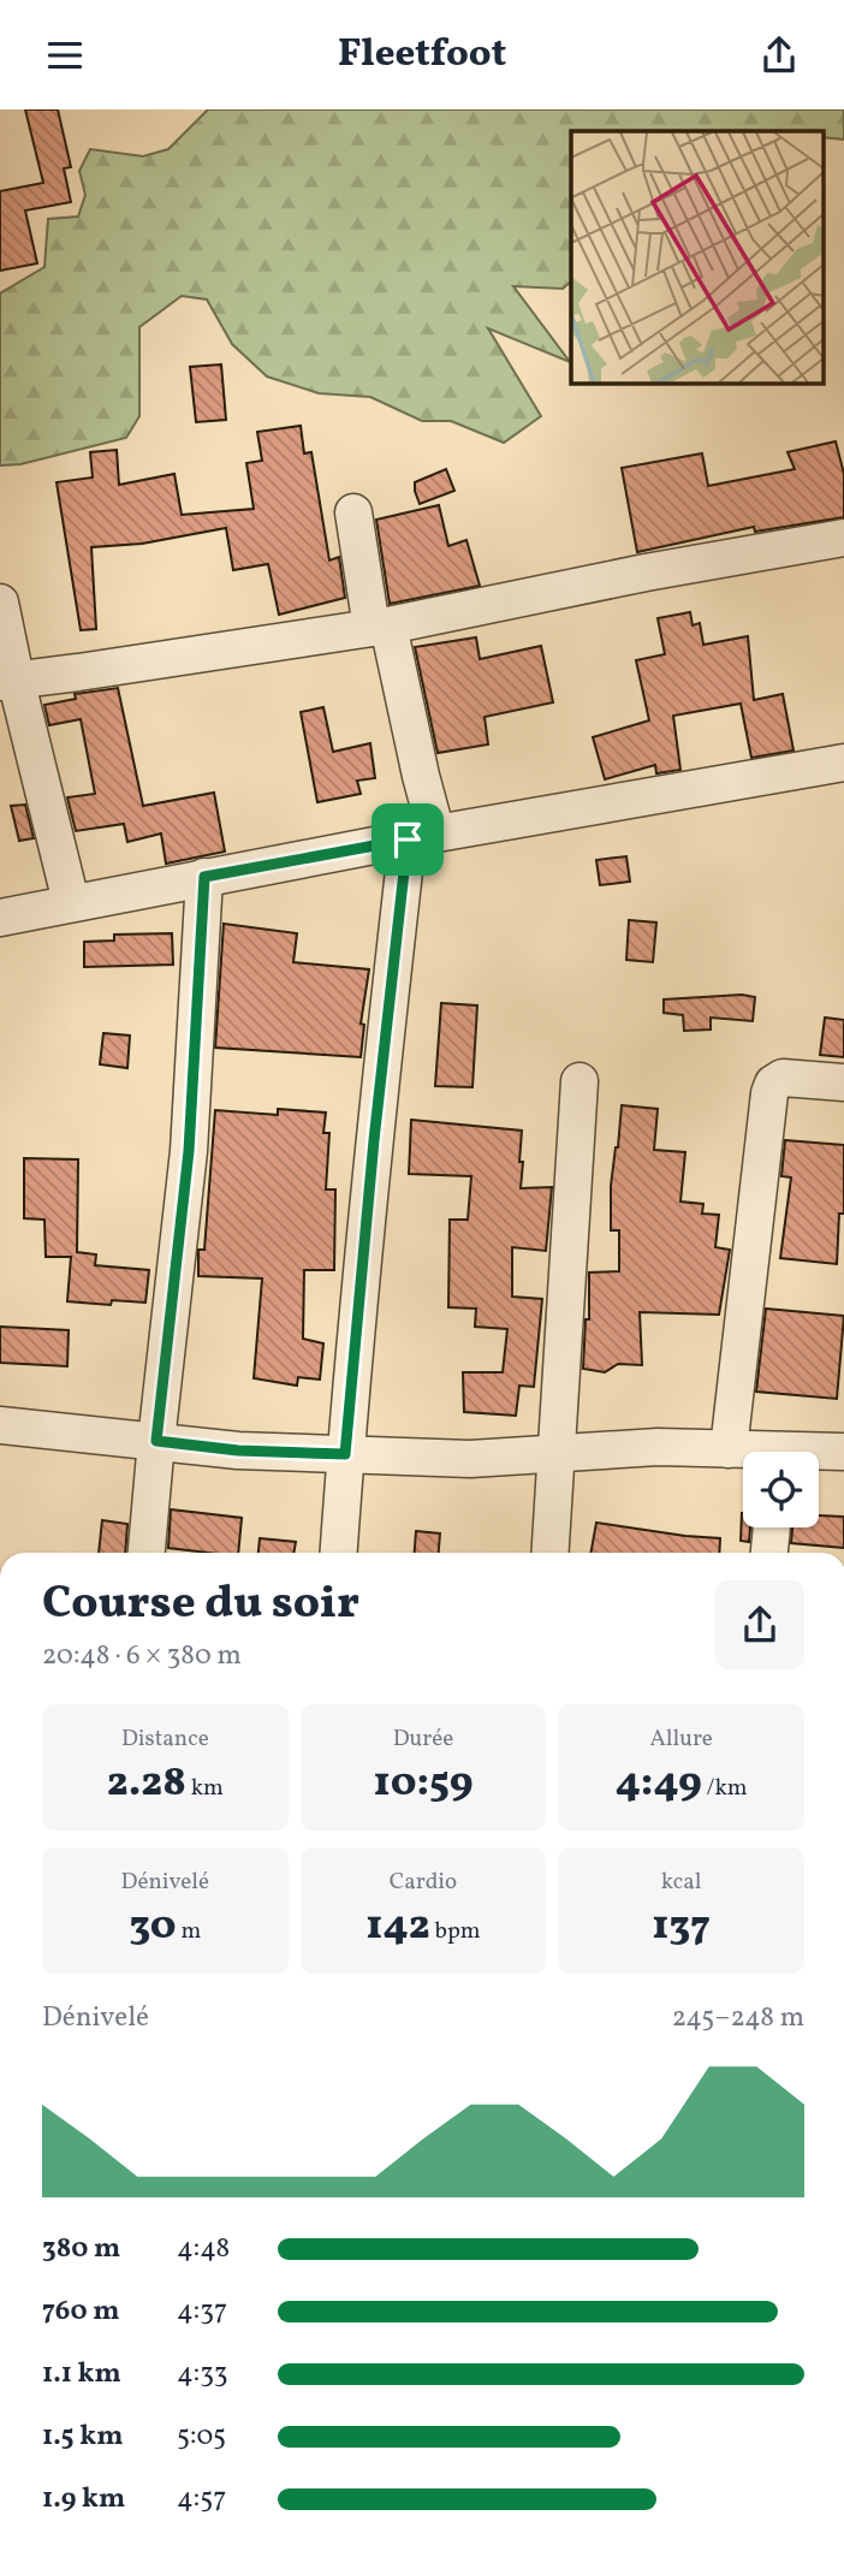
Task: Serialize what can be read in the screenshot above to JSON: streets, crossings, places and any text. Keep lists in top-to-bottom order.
{
  "page": {
    "header": "Fleetfoot",
    "heading": ["Course du soir", "20:48 · 6 × 380 m"],
    "stats": [
      ["Distance", "2.28 km"],
      ["Durée", "10:59"],
      ["Allure", "4:49 /km"],
      ["Dénivelé", "30 m"],
      ["Cardio", "142 bpm"],
      ["kcal", "137"]
    ],
    "chart": ["Dénivelé", "245–248 m"],
    "list": [
      {
        "name": "380 m",
        "note": "4:48"
      },
      {
        "name": "760 m",
        "note": "4:37"
      },
      {
        "name": "1.1 km",
        "note": "4:33"
      },
      {
        "name": "1.5 km",
        "note": "5:05"
      },
      {
        "name": "1.9 km",
        "note": "4:57"
      }
    ]
  }
}
